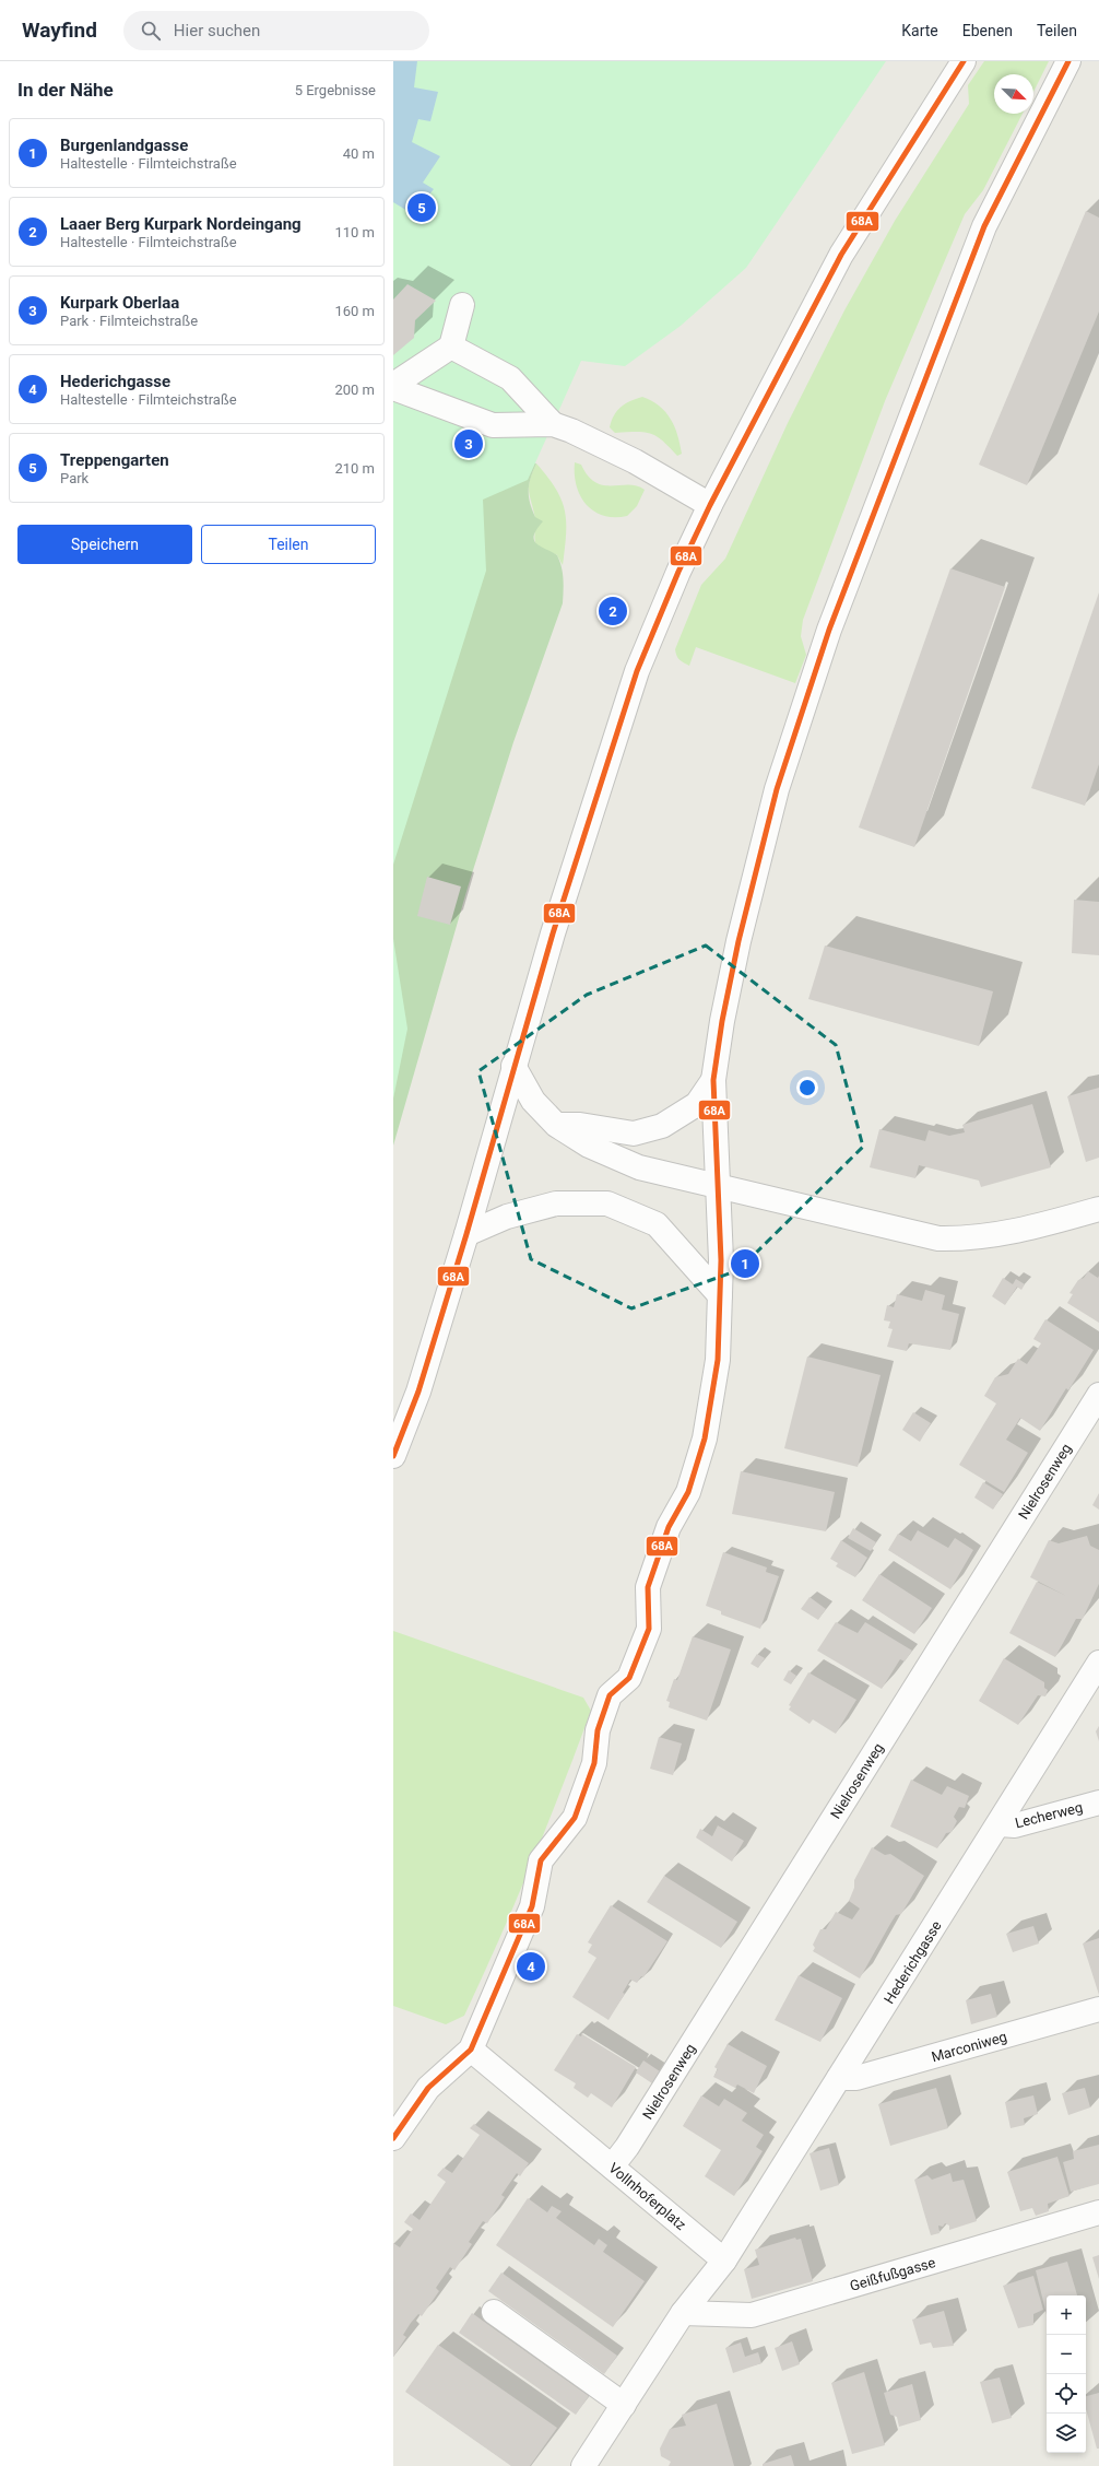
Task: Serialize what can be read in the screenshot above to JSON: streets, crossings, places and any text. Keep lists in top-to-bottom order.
{
  "streets": {
    "street": [
      "Nielrosenweg",
      "Lecherweg",
      "Hederichgasse",
      "Marconiweg",
      "Vollnhoferplatz",
      "Geißfußgasse"
    ]
  },
  "crossings": [
    ["Nielrosenweg", "Vollnhoferplatz"],
    ["Lecherweg", "Hederichgasse"],
    ["Hederichgasse", "Marconiweg"],
    ["Hederichgasse", "Vollnhoferplatz"]
  ],
  "lines": ["transit line 68A"],
  "north": "bottom right",
  "page": {
    "header": "Wayfind",
    "search": "Hier suchen",
    "nav": ["Karte", "Ebenen", "Teilen"],
    "heading": ["In der Nähe", "5 Ergebnisse"],
    "list": [
      {
        "mark": "1",
        "name": "Burgenlandgasse",
        "note": "Haltestelle · Filmteichstraße",
        "value": "40 m"
      },
      {
        "mark": "2",
        "name": "Laaer Berg Kurpark Nordeingang",
        "note": "Haltestelle · Filmteichstraße",
        "value": "110 m"
      },
      {
        "mark": "3",
        "name": "Kurpark Oberlaa",
        "note": "Park · Filmteichstraße",
        "value": "160 m"
      },
      {
        "mark": "4",
        "name": "Hederichgasse",
        "note": "Haltestelle · Filmteichstraße",
        "value": "200 m"
      },
      {
        "mark": "5",
        "name": "Treppengarten",
        "note": "Park",
        "value": "210 m"
      }
    ],
    "pins": [
      "5",
      "3",
      "2",
      "1",
      "4"
    ],
    "buttons": ["Speichern", "Teilen"],
    "map_buttons": ["+", "−"]
  }
}
